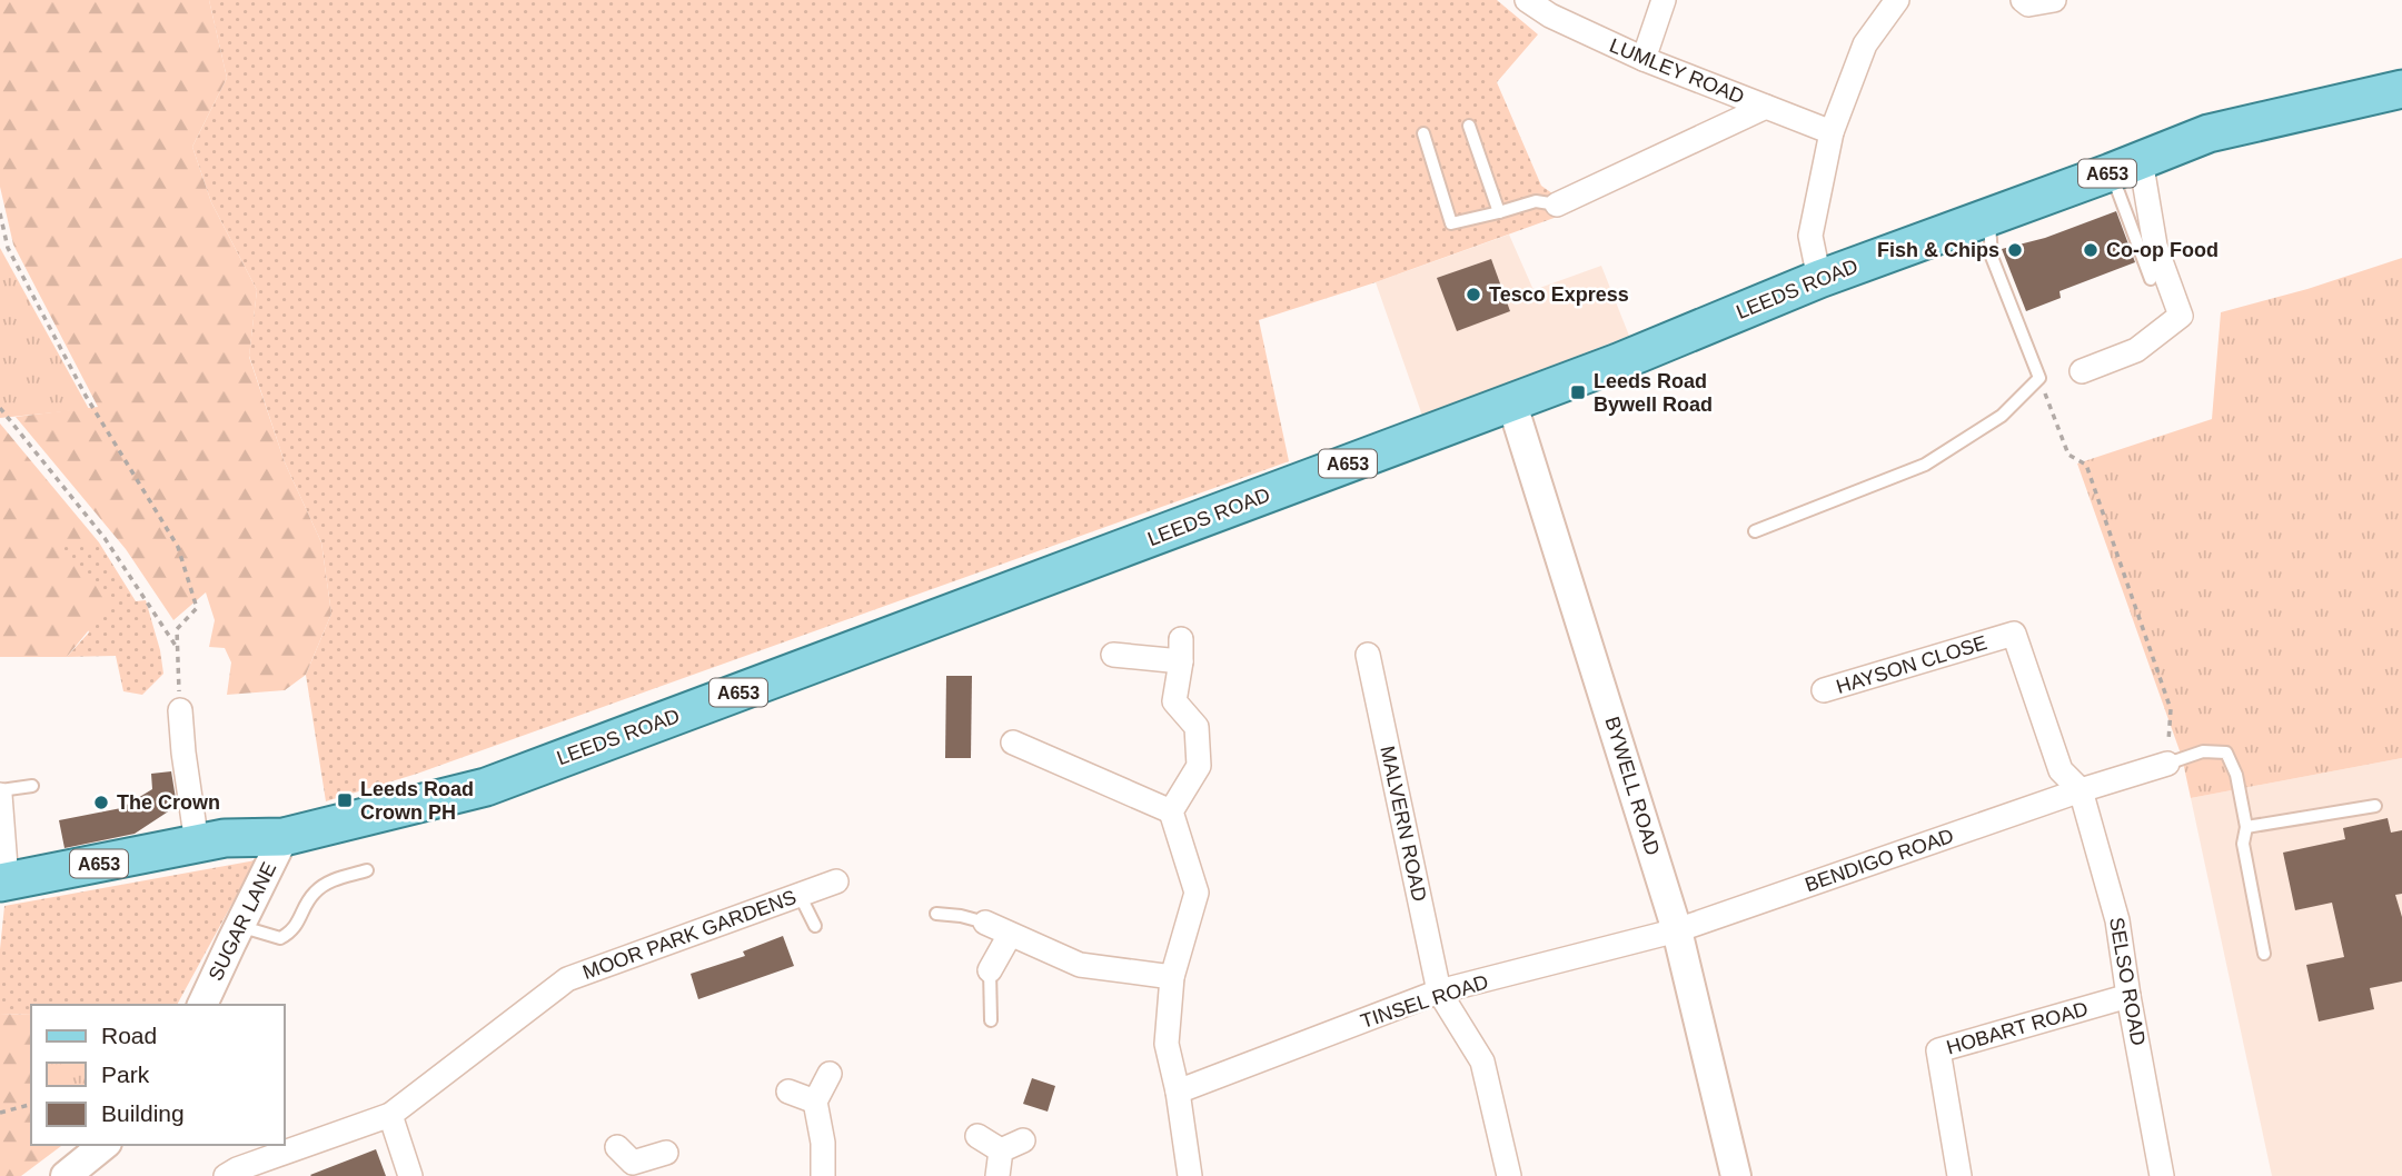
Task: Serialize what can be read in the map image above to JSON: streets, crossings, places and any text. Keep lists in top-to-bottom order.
{
  "streets": {
    "main road": ["A653", "LEEDS ROAD"],
    "street": [
      "LUMLEY ROAD",
      "HAYSON CLOSE",
      "BYWELL ROAD",
      "MALVERN ROAD",
      "BENDIGO ROAD",
      "SUGAR LANE",
      "MOOR PARK GARDENS",
      "SELSO ROAD",
      "TINSEL ROAD",
      "HOBART ROAD"
    ]
  },
  "crossings": [
    ["LEEDS ROAD", "BYWELL ROAD"],
    ["LEEDS ROAD", "SUGAR LANE"],
    ["HAYSON CLOSE", "BENDIGO ROAD"],
    ["HAYSON CLOSE", "SELSO ROAD"],
    ["BYWELL ROAD", "BENDIGO ROAD"],
    ["BYWELL ROAD", "TINSEL ROAD"],
    ["MALVERN ROAD", "TINSEL ROAD"],
    ["BENDIGO ROAD", "SELSO ROAD"],
    ["BENDIGO ROAD", "TINSEL ROAD"],
    ["SELSO ROAD", "HOBART ROAD"]
  ],
  "places": {
    "other": [
      "Fish & Chips",
      "Co-op Food",
      "Tesco Express",
      "The Crown"
    ],
    "transit": ["Leeds Road Bywell Road", "Leeds Road Crown PH"]
  },
  "legend": ["Road", "Park", "Building"]
}
